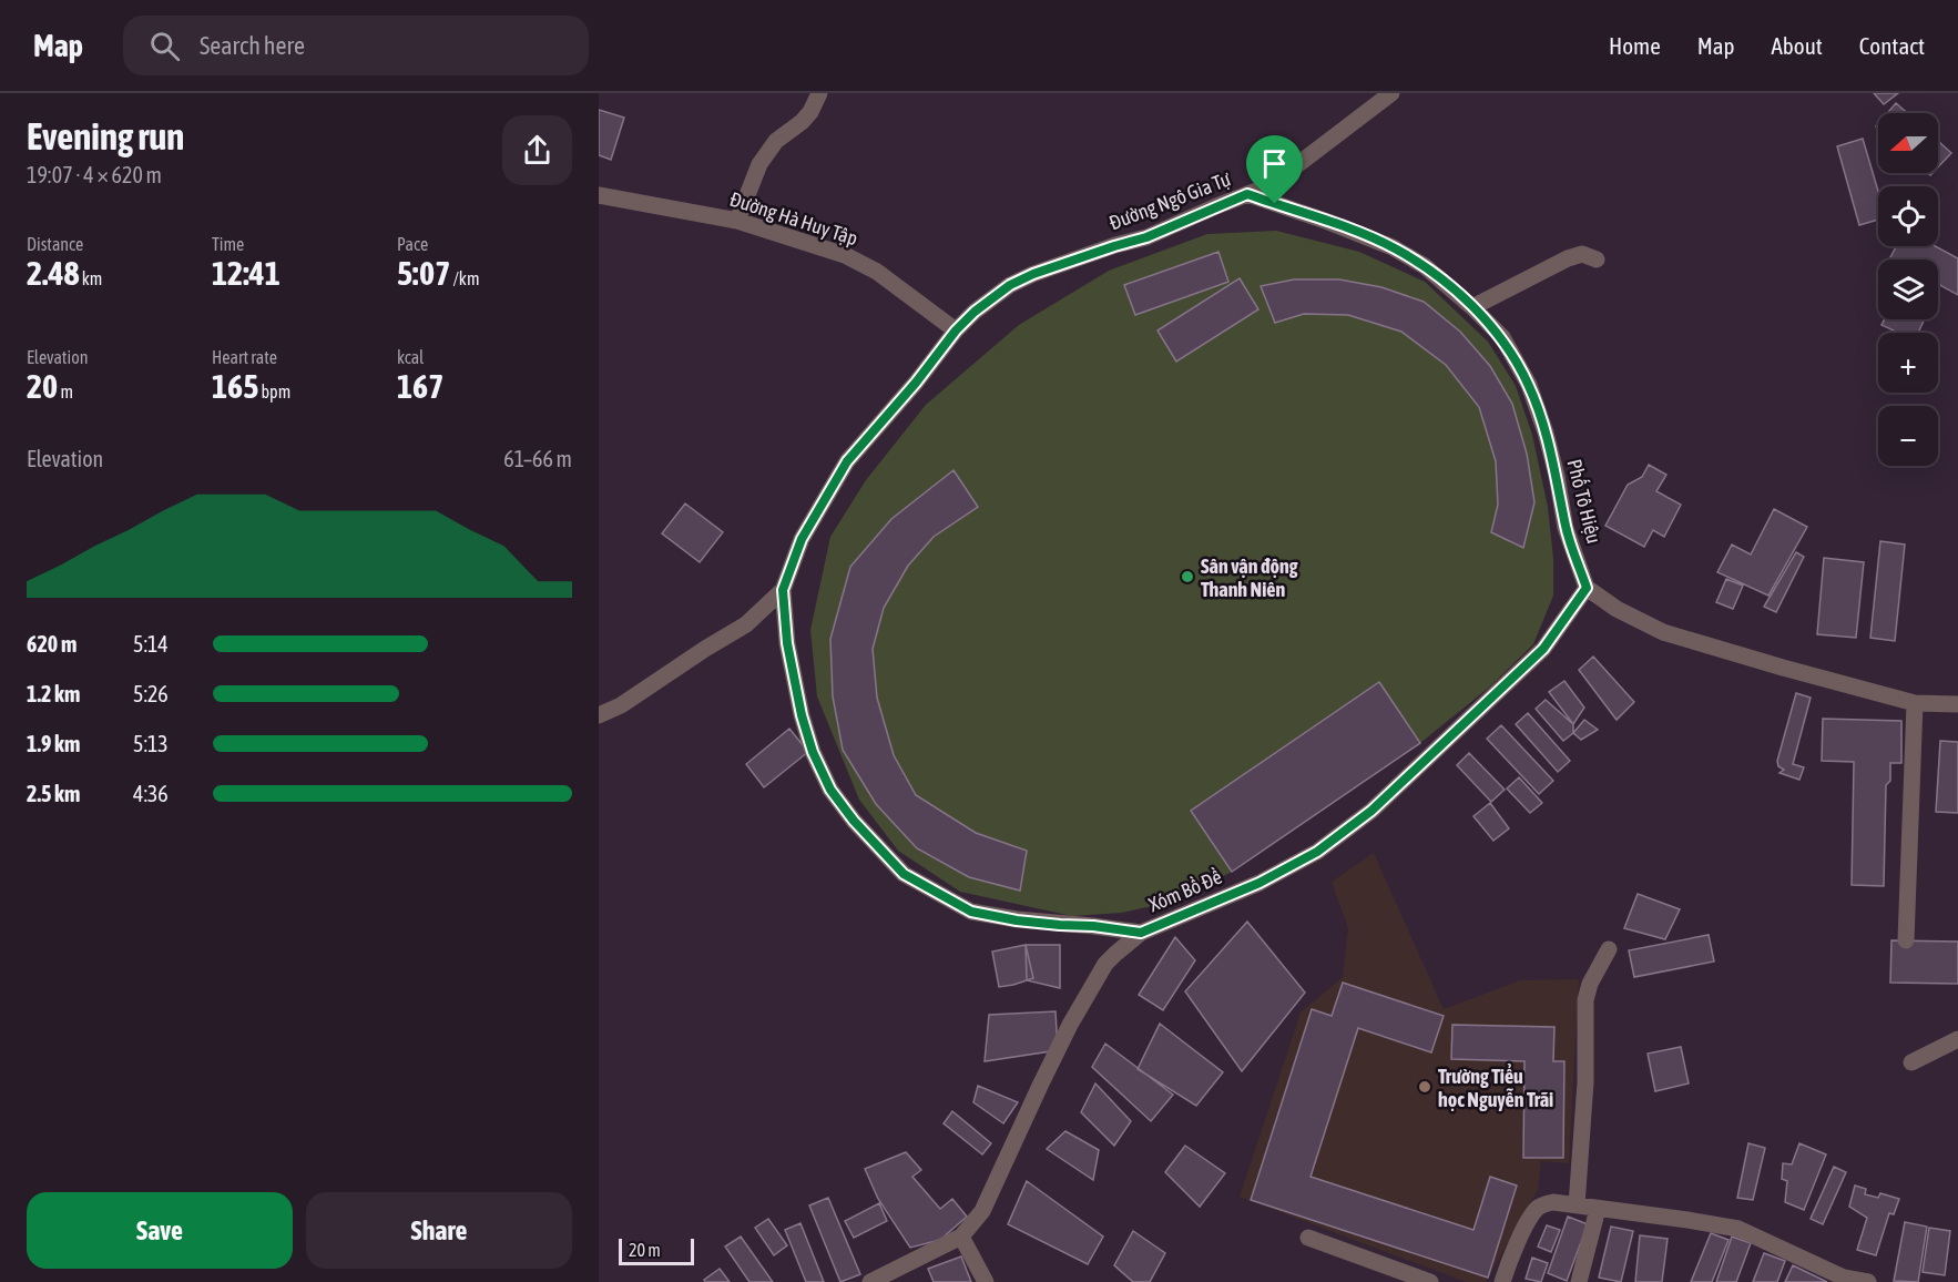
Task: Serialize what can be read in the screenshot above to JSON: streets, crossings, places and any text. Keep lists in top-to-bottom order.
{
  "streets": {
    "street": [
      "Đường Ngô Gia Tự",
      "Đường Hà Huy Tập",
      "Phố Tô Hiệu",
      "Xóm Bồ Đề"
    ]
  },
  "crossings": [
    ["Đường Ngô Gia Tự", "Đường Hà Huy Tập"],
    ["Đường Ngô Gia Tự", "Phố Tô Hiệu"],
    ["Phố Tô Hiệu", "Xóm Bồ Đề"]
  ],
  "places": ["Sân vận động Thanh Niên", "Trường Tiểu học Nguyễn Trãi"],
  "scale_bar": "20 m",
  "north": "left",
  "page": {
    "header": "Map",
    "search": "Search here",
    "nav": [
      "Home",
      "Map",
      "About",
      "Contact"
    ],
    "heading": ["Evening run", "19:07 · 4 × 620 m"],
    "map_buttons": ["+", "−"],
    "stats": [
      ["Distance", "2.48 km"],
      ["Time", "12:41"],
      ["Pace", "5:07 /km"],
      ["Elevation", "20 m"],
      ["Heart rate", "165 bpm"],
      ["kcal", "167"]
    ],
    "chart": ["Elevation", "61–66 m"],
    "list": [
      {
        "name": "620 m",
        "note": "5:14"
      },
      {
        "name": "1.2 km",
        "note": "5:26"
      },
      {
        "name": "1.9 km",
        "note": "5:13"
      },
      {
        "name": "2.5 km",
        "note": "4:36"
      }
    ],
    "buttons": ["Save", "Share"],
    "scale": "20 m"
  }
}
